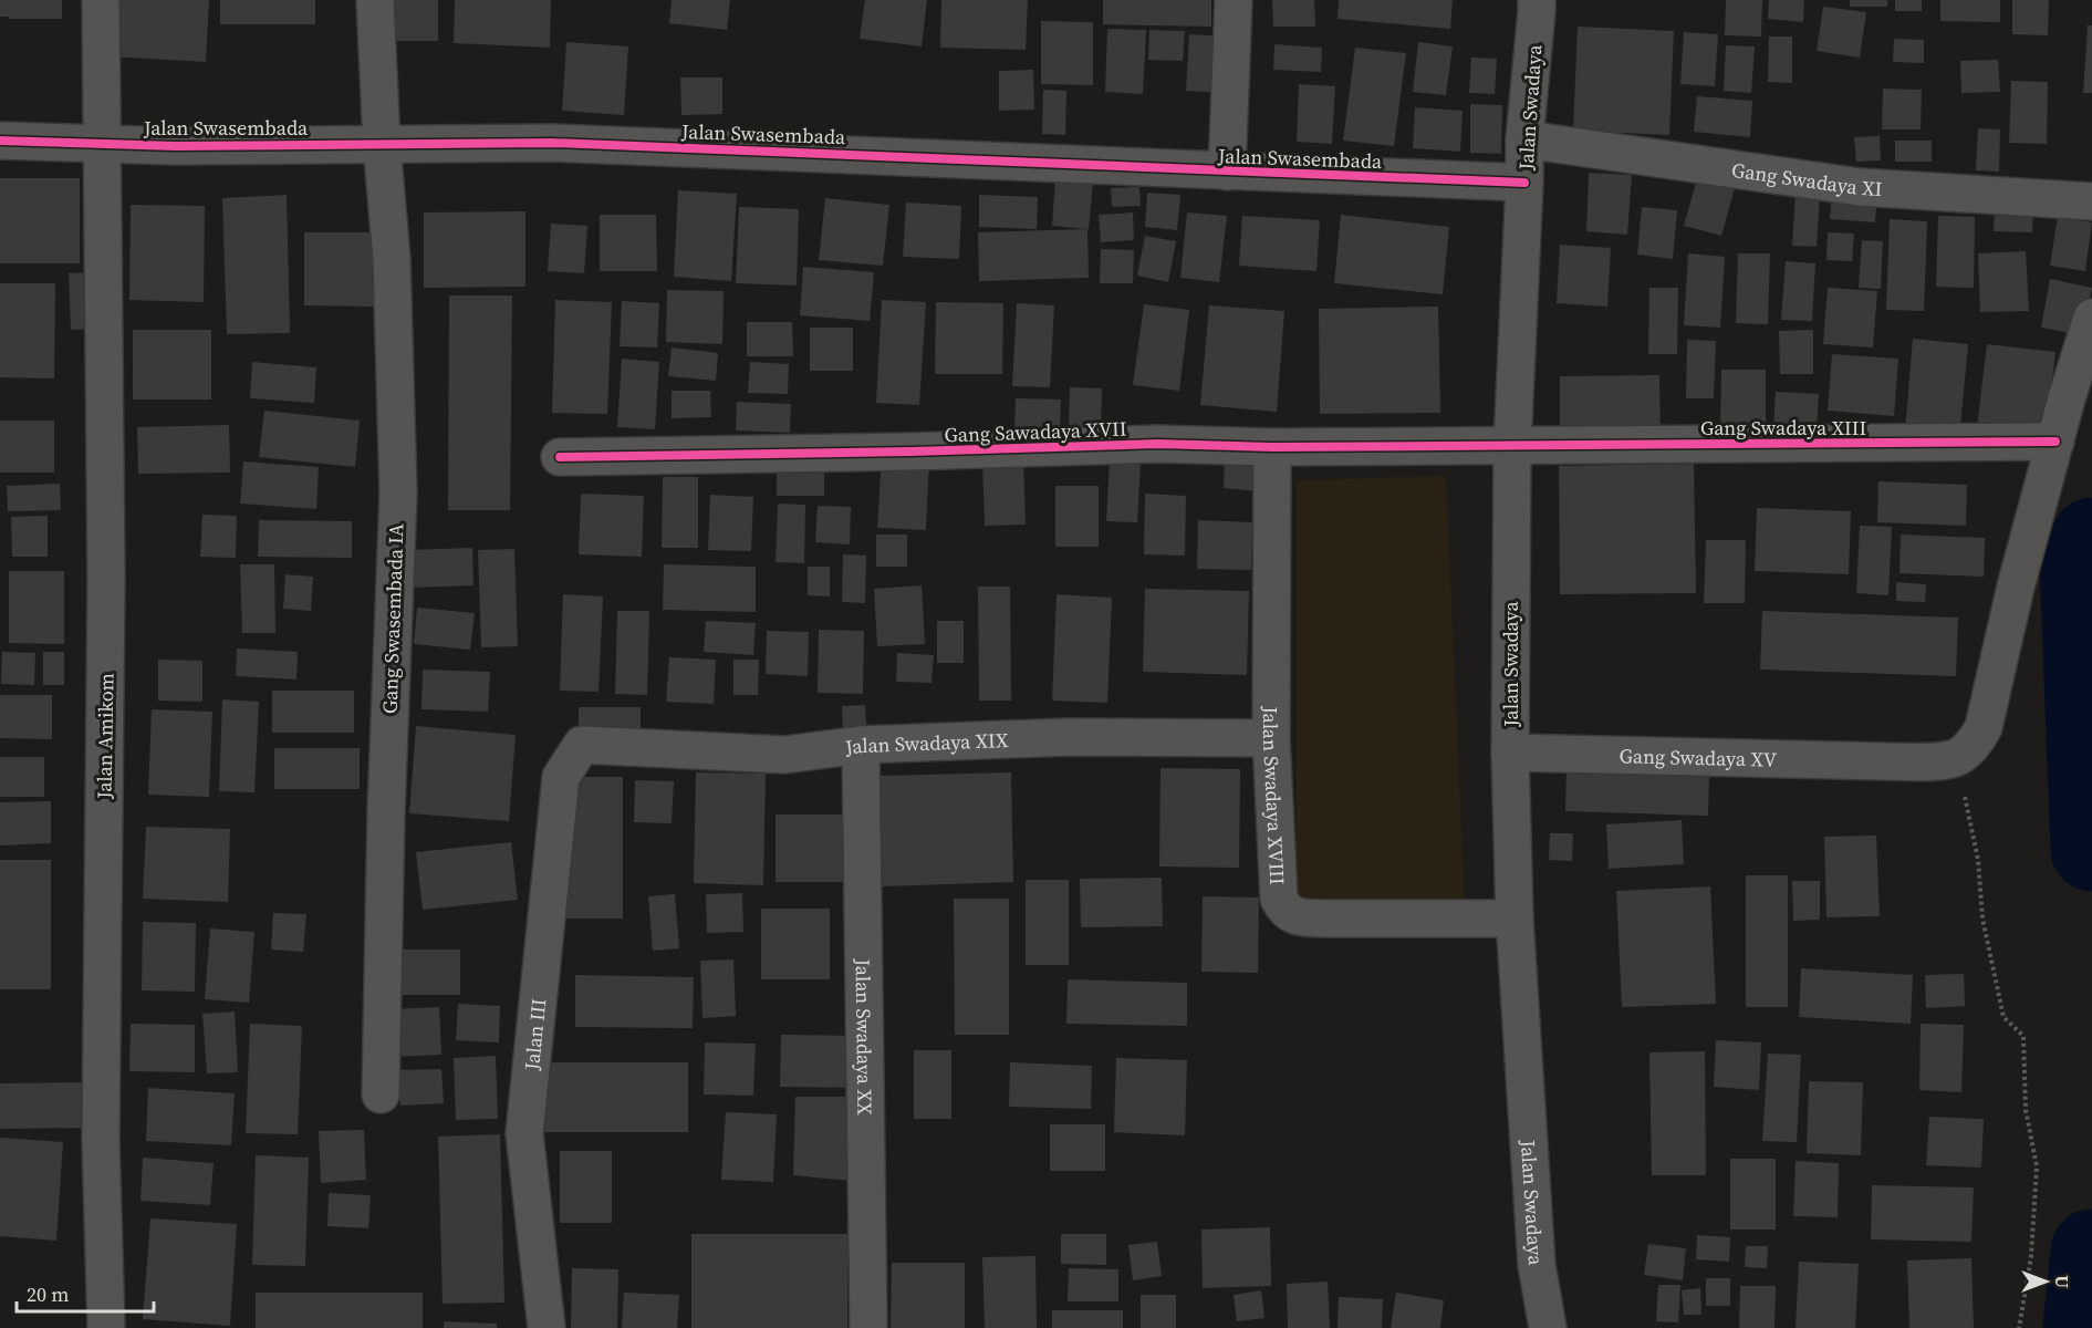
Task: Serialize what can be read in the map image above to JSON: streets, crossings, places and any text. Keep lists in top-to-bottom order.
{
  "streets": {
    "street": [
      "Jalan Swadaya",
      "Jalan Swasembada",
      "Gang Swadaya XI",
      "Gang Swadaya XIII",
      "Gang Sawadaya XVII",
      "Gang Swasembada IA",
      "Jalan Amikom",
      "Jalan Swadaya XIX",
      "Gang Swadaya XV",
      "Jalan Swadaya XVIII",
      "Jalan III",
      "Jalan Swadaya XX"
    ]
  },
  "crossings": [
    ["Jalan Swadaya", "Jalan Swasembada"],
    ["Jalan Swadaya", "Gang Swadaya XI"],
    ["Jalan Swadaya", "Gang Swadaya XIII"],
    ["Jalan Swadaya", "Gang Sawadaya XVII"],
    ["Jalan Swadaya", "Gang Swadaya XV"],
    ["Jalan Swadaya", "Jalan Swadaya XVIII"],
    ["Jalan Swasembada", "Gang Swasembada IA"],
    ["Jalan Swasembada", "Jalan Amikom"],
    ["Gang Swadaya XIII", "Gang Sawadaya XVII"],
    ["Gang Sawadaya XVII", "Jalan Swadaya XVIII"],
    ["Jalan Swadaya XIX", "Jalan Swadaya XVIII"],
    ["Jalan Swadaya XIX", "Jalan III"],
    ["Jalan Swadaya XIX", "Jalan Swadaya XX"]
  ],
  "scale_bar": "20 m",
  "north": "right"
}
